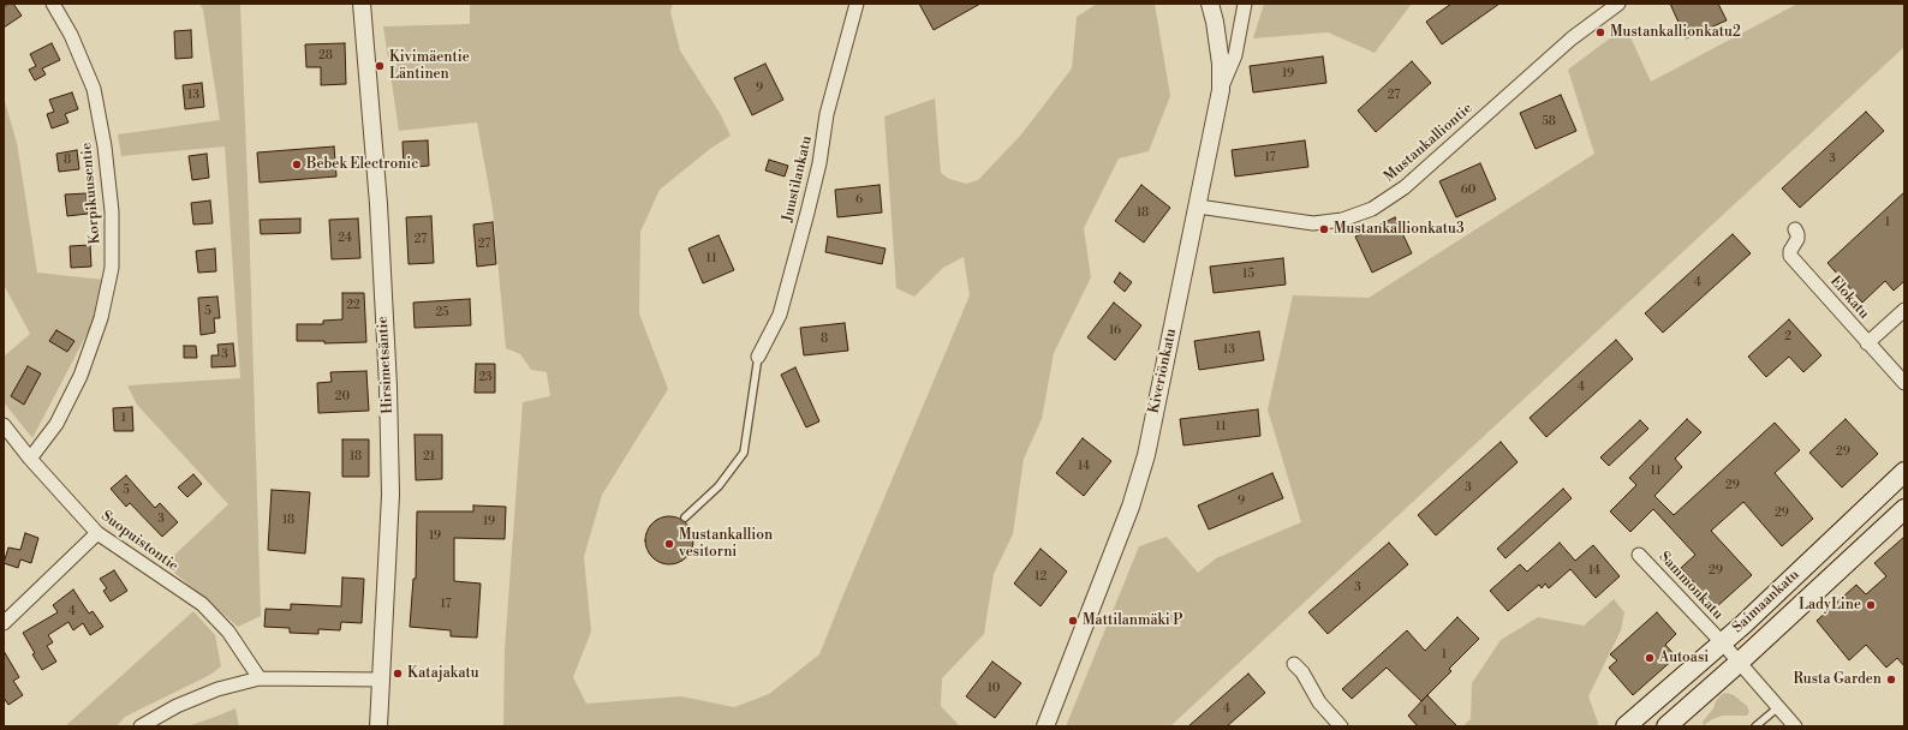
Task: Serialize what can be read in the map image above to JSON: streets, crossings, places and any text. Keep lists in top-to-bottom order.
{
  "streets": {
    "main road": ["Saimaankatu"],
    "street": [
      "Mustankalliontie",
      "Juustilankatu",
      "Korpikuusentie",
      "Elokatu",
      "Hirsimetsäntie",
      "Kiveriönkatu",
      "Suopuistontie",
      "Sammonkatu"
    ]
  },
  "crossings": [
    ["Mustankalliontie", "Kiveriönkatu"],
    ["Korpikuusentie", "Suopuistontie"],
    ["Sammonkatu", "Saimaankatu"]
  ],
  "places": [
    "Mustankallionkatu2",
    "Kivimäentie Läntinen",
    "Bebek Electronic",
    "Mustankallionkatu3",
    "Mustankallion vesitorni",
    "LadyLine",
    "Mattilanmäki P",
    "Autoasi",
    "Katajakatu",
    "Rusta Garden"
  ],
  "house_numbers": [
    "28",
    "19",
    "9",
    "13",
    "27",
    "58",
    "17",
    "3",
    "8",
    "60",
    "6",
    "18",
    "1",
    "24",
    "27",
    "27",
    "11",
    "15",
    "4",
    "22",
    "5",
    "25",
    "16",
    "2",
    "8",
    "13",
    "3",
    "23",
    "4",
    "20",
    "1",
    "11",
    "29",
    "18",
    "21",
    "14",
    "11",
    "29",
    "3",
    "5",
    "9",
    "29",
    "3",
    "18",
    "19",
    "19",
    "14",
    "29",
    "12",
    "3",
    "17",
    "4",
    "1",
    "10",
    "4",
    "1"
  ]
}
